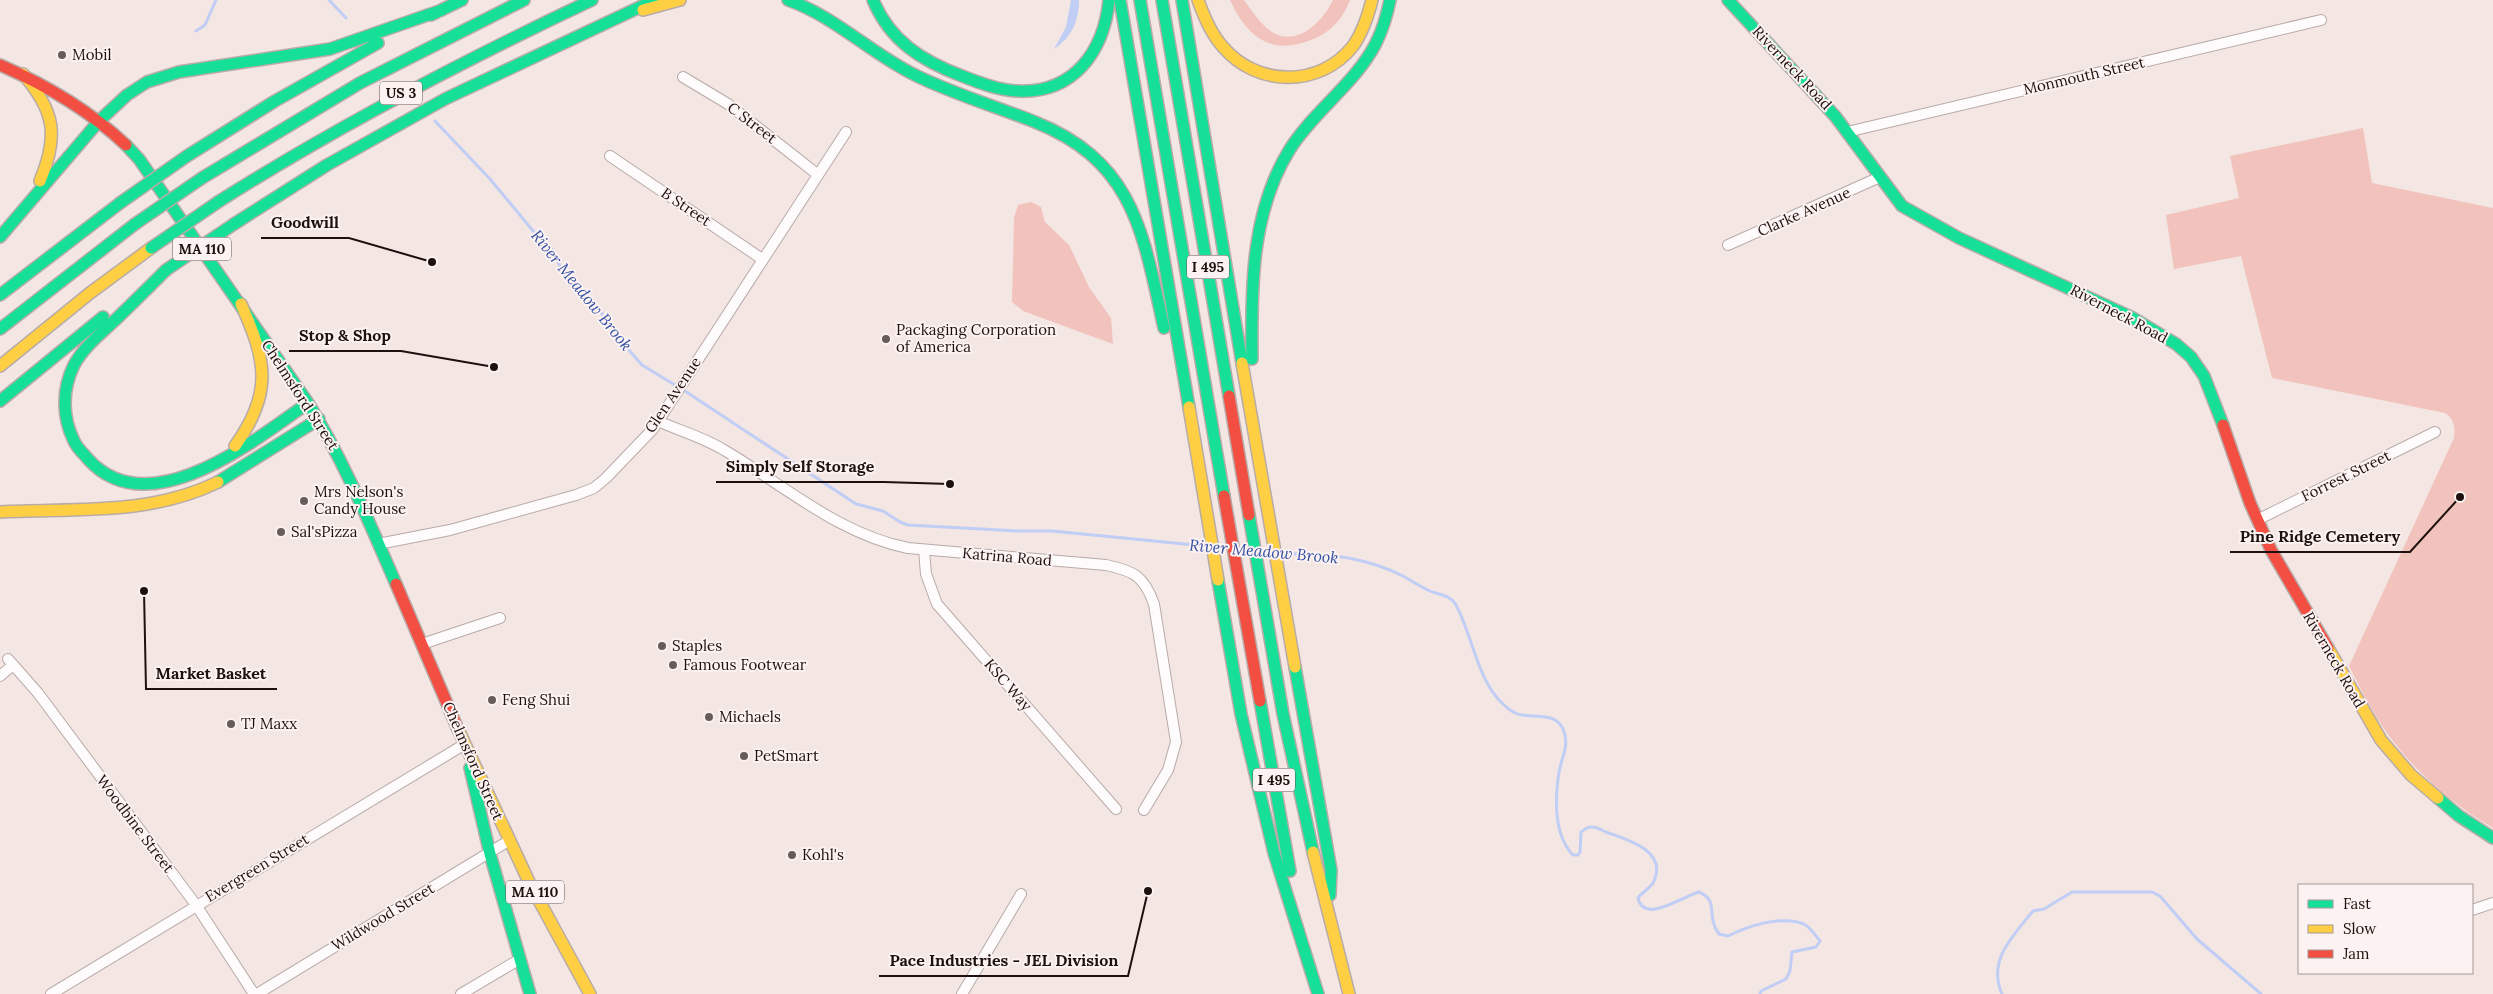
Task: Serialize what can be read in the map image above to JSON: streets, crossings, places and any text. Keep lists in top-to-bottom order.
{
  "streets": {
    "main road": [
      "Riverneck Road",
      "US 3",
      "MA 110",
      "I 495",
      "Chelmsford Street"
    ],
    "street": [
      "Monmouth Street",
      "C Street",
      "B Street",
      "Clarke Avenue",
      "Glen Avenue",
      "Forrest Street",
      "Katrina Road",
      "KSC Way",
      "Woodbine Street",
      "Evergreen Street",
      "Wildwood Street"
    ]
  },
  "crossings": [
    ["Riverneck Road", "Monmouth Street"],
    ["Riverneck Road", "Clarke Avenue"],
    ["Riverneck Road", "Forrest Street"],
    ["C Street", "Glen Avenue"],
    ["B Street", "Glen Avenue"],
    ["Chelmsford Street", "Glen Avenue"],
    ["Chelmsford Street", "Evergreen Street"],
    ["Chelmsford Street", "Wildwood Street"],
    ["Glen Avenue", "Katrina Road"],
    ["Katrina Road", "KSC Way"],
    ["Woodbine Street", "Evergreen Street"],
    ["Woodbine Street", "Wildwood Street"]
  ],
  "water": ["River Meadow Brook"],
  "places": [
    "Mobil",
    "Goodwill",
    "Packaging Corporation of America",
    "Stop & Shop",
    "Simply Self Storage",
    "Pine Ridge Cemetery",
    "Mrs Nelson's Candy House",
    "Sal'sPizza",
    "Market Basket",
    "Staples",
    "Famous Footwear",
    "Feng Shui",
    "Michaels",
    "TJ Maxx",
    "PetSmart",
    "Kohl's",
    "Pace Industries - JEL Division"
  ],
  "legend": ["Fast", "Slow", "Jam"]
}
